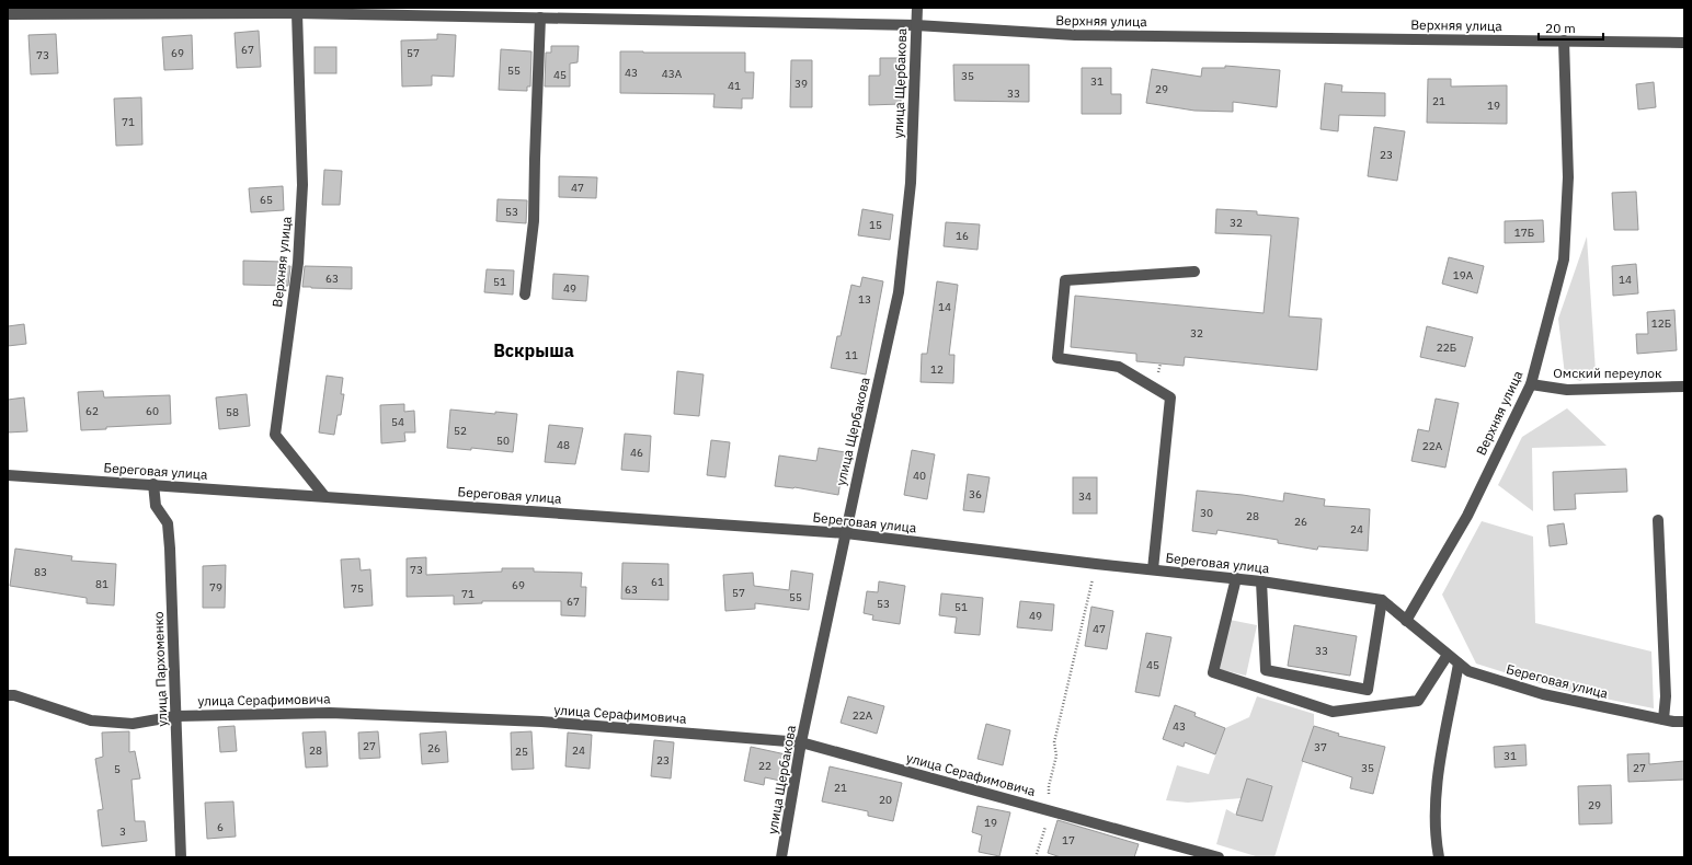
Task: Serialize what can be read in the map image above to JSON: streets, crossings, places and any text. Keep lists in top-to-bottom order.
{
  "streets": {
    "street": [
      "Верхняя улица",
      "улица Щербакова",
      "Омский переулок",
      "Береговая улица",
      "улица Пархоменко",
      "улица Серафимовича"
    ]
  },
  "crossings": [
    ["Верхняя улица", "улица Щербакова"],
    ["Верхняя улица", "Омский переулок"],
    ["Верхняя улица", "Береговая улица"],
    ["улица Щербакова", "Береговая улица"],
    ["улица Щербакова", "улица Серафимовича"],
    ["Береговая улица", "улица Пархоменко"],
    ["улица Пархоменко", "улица Серафимовича"]
  ],
  "districts": ["Вскрыша"],
  "house_numbers": [
    "67",
    "69",
    "57",
    "73",
    "55",
    "43",
    "43А",
    "45",
    "35",
    "31",
    "39",
    "41",
    "29",
    "33",
    "21",
    "19",
    "71",
    "23",
    "47",
    "65",
    "53",
    "32",
    "15",
    "17Б",
    "16",
    "19А",
    "63",
    "14",
    "51",
    "49",
    "13",
    "14",
    "12Б",
    "32",
    "22Б",
    "11",
    "12",
    "62",
    "60",
    "58",
    "54",
    "52",
    "50",
    "48",
    "22А",
    "46",
    "40",
    "36",
    "34",
    "30",
    "28",
    "26",
    "24",
    "73",
    "83",
    "61",
    "81",
    "69",
    "79",
    "75",
    "63",
    "57",
    "71",
    "55",
    "67",
    "53",
    "51",
    "49",
    "47",
    "33",
    "45",
    "22А",
    "43",
    "27",
    "37",
    "26",
    "28",
    "24",
    "25",
    "31",
    "23",
    "22",
    "35",
    "27",
    "5",
    "21",
    "20",
    "29",
    "19",
    "6",
    "3",
    "17"
  ],
  "scale_bar": "20 m"
}
